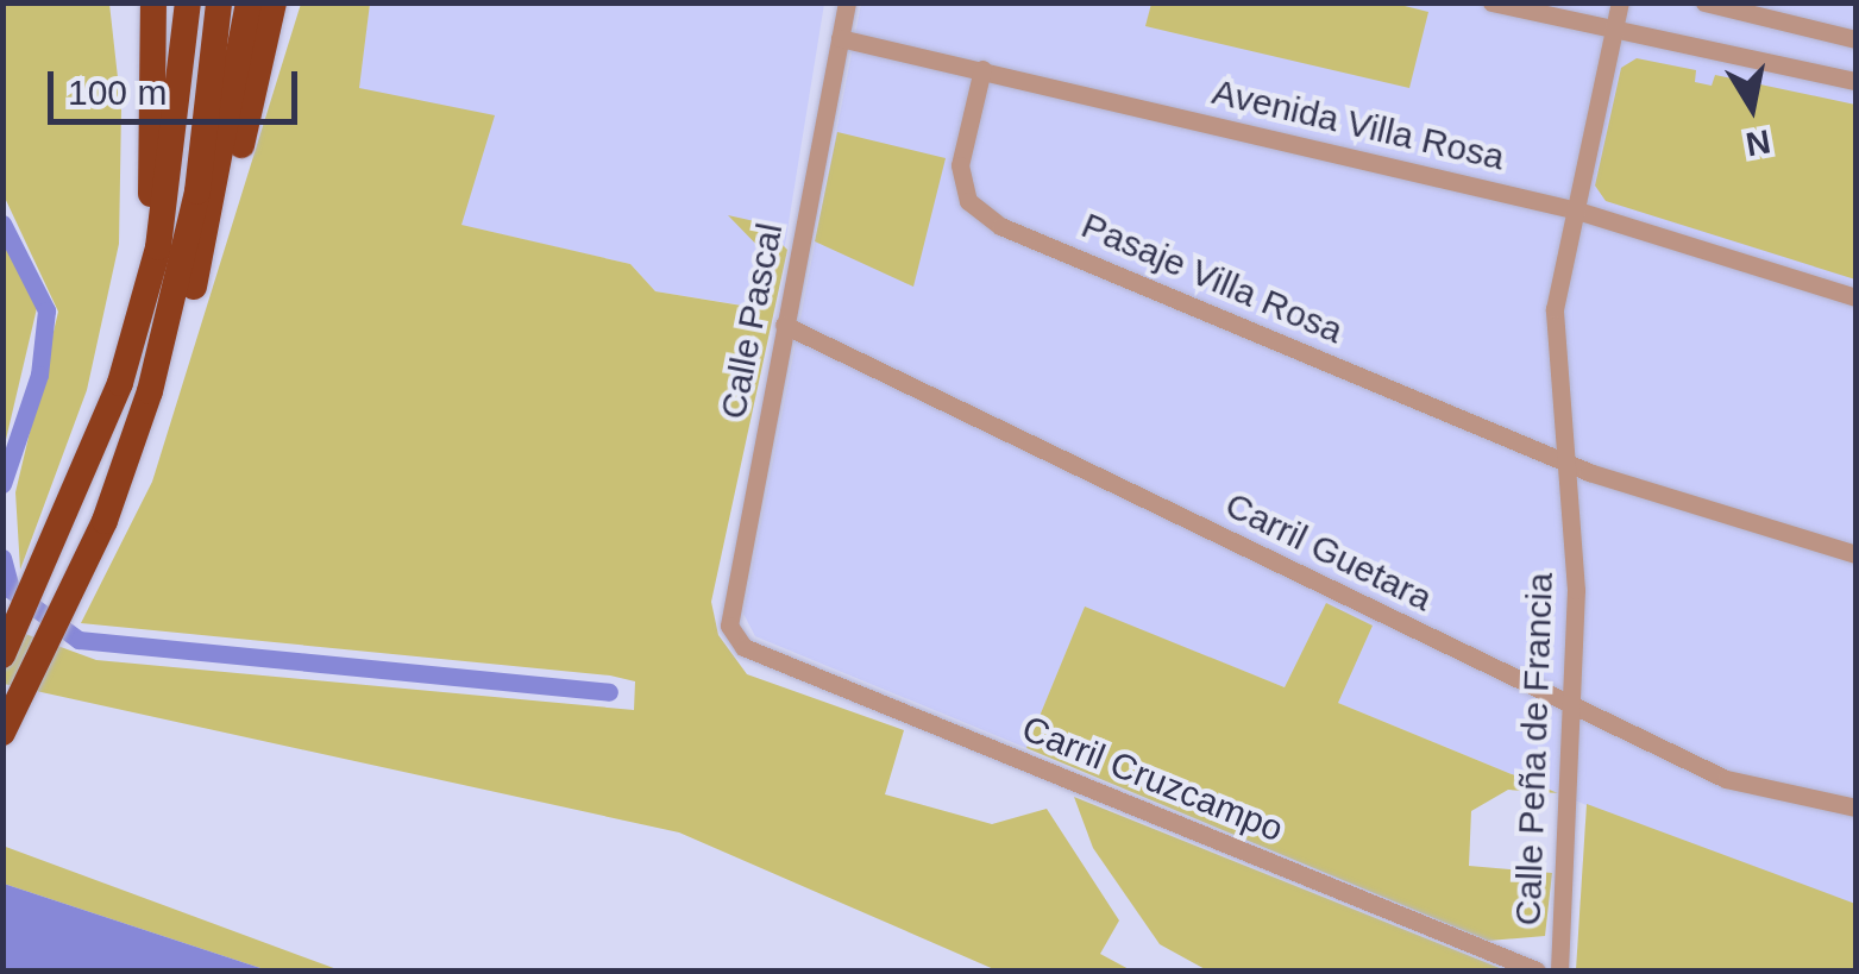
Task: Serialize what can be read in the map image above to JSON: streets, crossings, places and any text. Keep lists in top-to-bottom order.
{
  "streets": {
    "street": [
      "Avenida Villa Rosa",
      "Pasaje Villa Rosa",
      "Calle Pascal",
      "Carril Guetara",
      "Calle Peña de Francia",
      "Carril Cruzcampo"
    ]
  },
  "crossings": [
    ["Avenida Villa Rosa", "Pasaje Villa Rosa"],
    ["Avenida Villa Rosa", "Calle Pascal"],
    ["Avenida Villa Rosa", "Calle Peña de Francia"],
    ["Pasaje Villa Rosa", "Calle Peña de Francia"],
    ["Calle Pascal", "Carril Guetara"],
    ["Calle Pascal", "Carril Cruzcampo"],
    ["Carril Guetara", "Calle Peña de Francia"]
  ],
  "scale_bar": "100 m",
  "north": "bottom"
}
